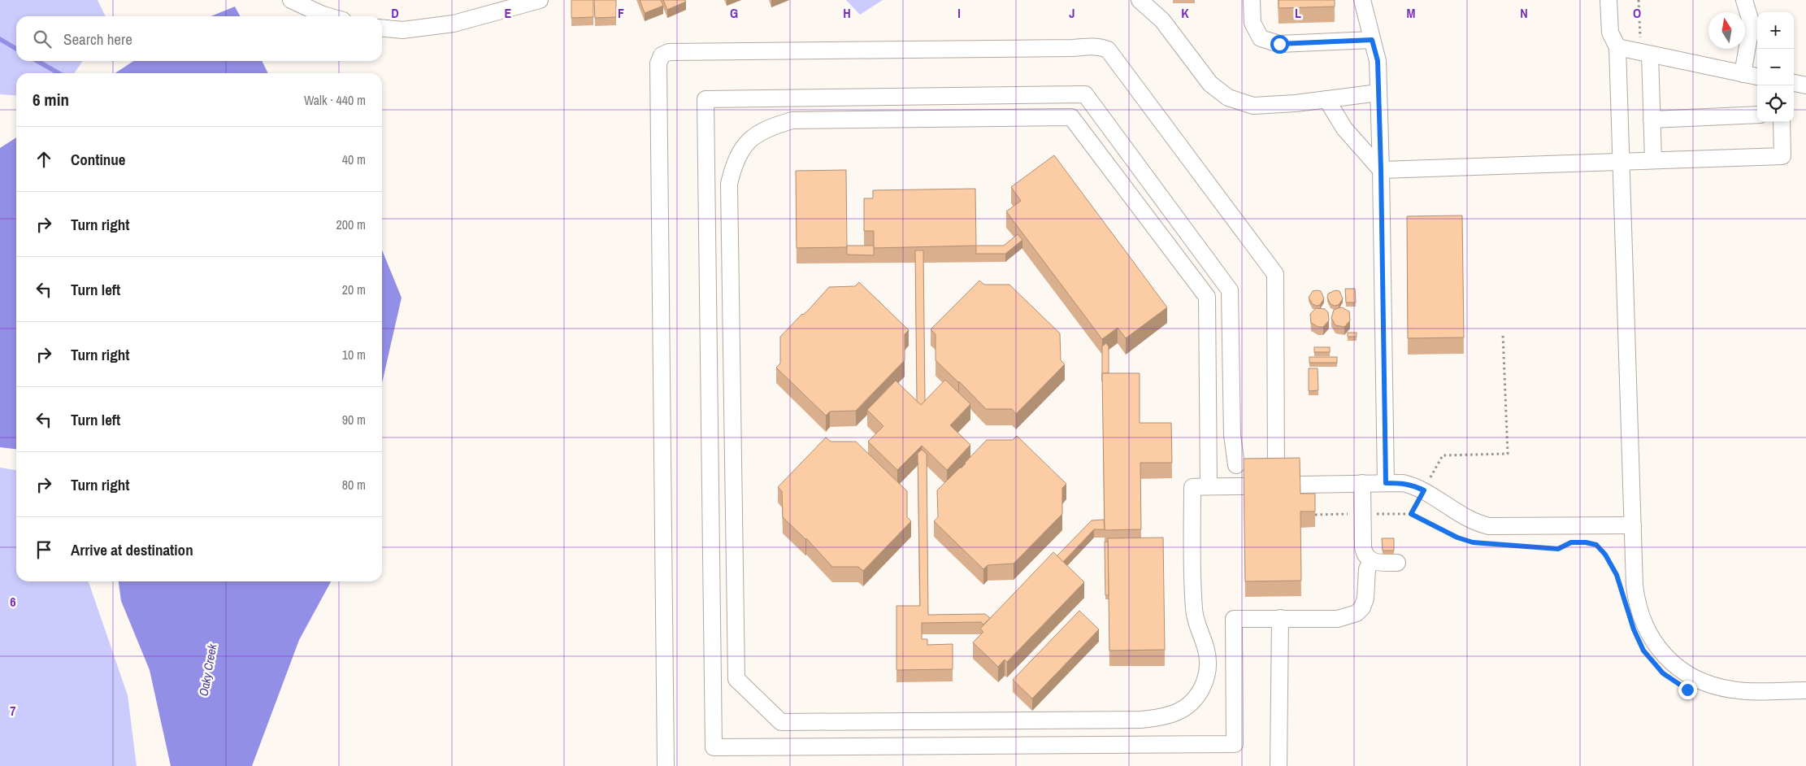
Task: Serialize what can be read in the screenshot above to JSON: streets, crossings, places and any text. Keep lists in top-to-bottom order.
{
  "water": ["Oaky Creek"],
  "north": "top",
  "page": {
    "map_buttons": ["+", "−"],
    "search": "Search here",
    "heading": ["6 min", "Walk · 440 m"],
    "list": [
      ["Continue", "40 m"],
      ["Turn right", "200 m"],
      ["Turn left", "20 m"],
      ["Turn right", "10 m"],
      ["Turn left", "90 m"],
      ["Turn right", "80 m"],
      "Arrive at destination"
    ]
  },
  "grid": {
    "columns": [
      "D",
      "E",
      "F",
      "G",
      "H",
      "I",
      "J",
      "K",
      "L",
      "M",
      "N",
      "O"
    ],
    "rows": ["6", "7"]
  }
}
